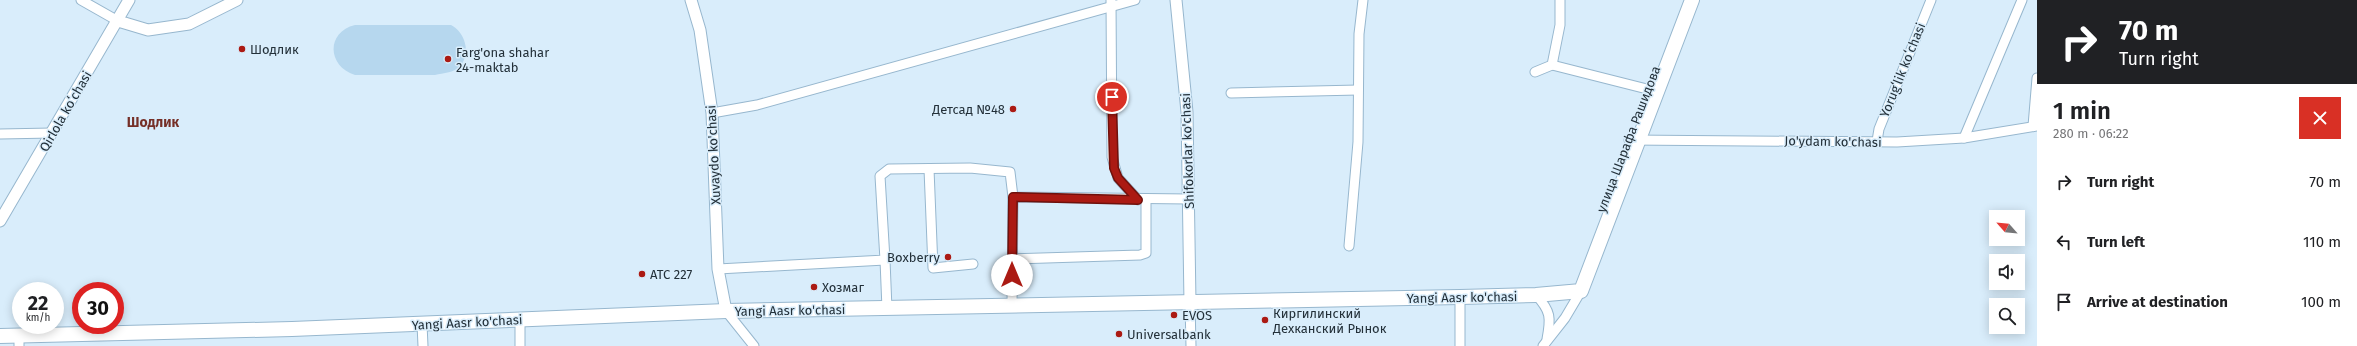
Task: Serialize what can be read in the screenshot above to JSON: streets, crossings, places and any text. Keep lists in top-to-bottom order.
{
  "streets": {
    "main road": ["улица Шарафа Рашидова", "Yangi Aasr ko'chasi"],
    "street": [
      "Yorugʻlik koʻchasi",
      "Qirlola koʻchasi",
      "Jo'ydam ko'chasi",
      "Shifokorlar ko'chasi",
      "Xuvaydo ko'chasi"
    ]
  },
  "crossings": [
    ["Yorugʻlik koʻchasi", "Jo'ydam ko'chasi"],
    ["улица Шарафа Рашидова", "Jo'ydam ko'chasi"],
    ["улица Шарафа Рашидова", "Yangi Aasr ko'chasi"],
    ["Shifokorlar ko'chasi", "Yangi Aasr ko'chasi"],
    ["Xuvaydo ko'chasi", "Yangi Aasr ko'chasi"]
  ],
  "districts": ["Шодлик"],
  "places": [
    "Шодлик",
    "Farg'ona shahar 24-maktab",
    "Детсад №48",
    "Boxberry",
    "АТС 227",
    "Хозмаг",
    "EVOS",
    "Киргилинский Дехканский Рынок",
    "Universalbank"
  ],
  "north": "top left",
  "page": {
    "turn": ["70 m", "Turn right"],
    "heading": ["1 min", "280 m · 06:22"],
    "list": [
      {
        "name": "Turn right",
        "value": "70 m"
      },
      {
        "name": "Turn left",
        "value": "110 m"
      },
      {
        "name": "Arrive at destination",
        "value": "100 m"
      }
    ],
    "speed": "22 km/h",
    "limit": "30"
  }
}
